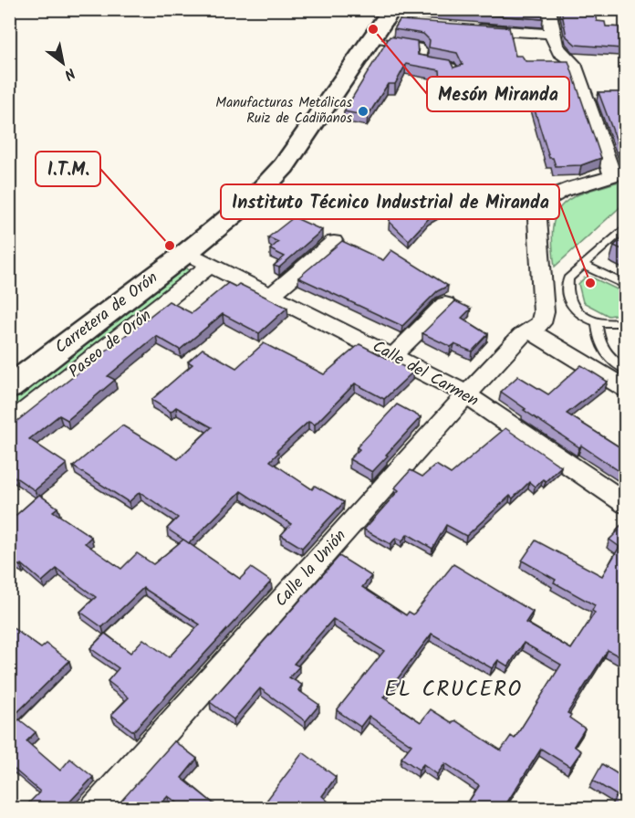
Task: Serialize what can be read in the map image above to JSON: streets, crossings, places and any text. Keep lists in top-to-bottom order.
{
  "streets": {
    "street": [
      "Carretera de Orón",
      "Paseo de Orón",
      "Calle del Carmen",
      "Calle la Unión"
    ]
  },
  "crossings": [
    ["Carretera de Orón", "Calle del Carmen"],
    ["Paseo de Orón", "Calle del Carmen"],
    ["Calle del Carmen", "Calle la Unión"]
  ],
  "districts": ["EL CRUCERO"],
  "places": [
    "Mesón Miranda",
    "Manufacturas Metálicas Ruiz de Cadiñanos",
    "I.T.M.",
    "Instituto Técnico Industrial de Miranda"
  ],
  "north": "bottom right"
}
